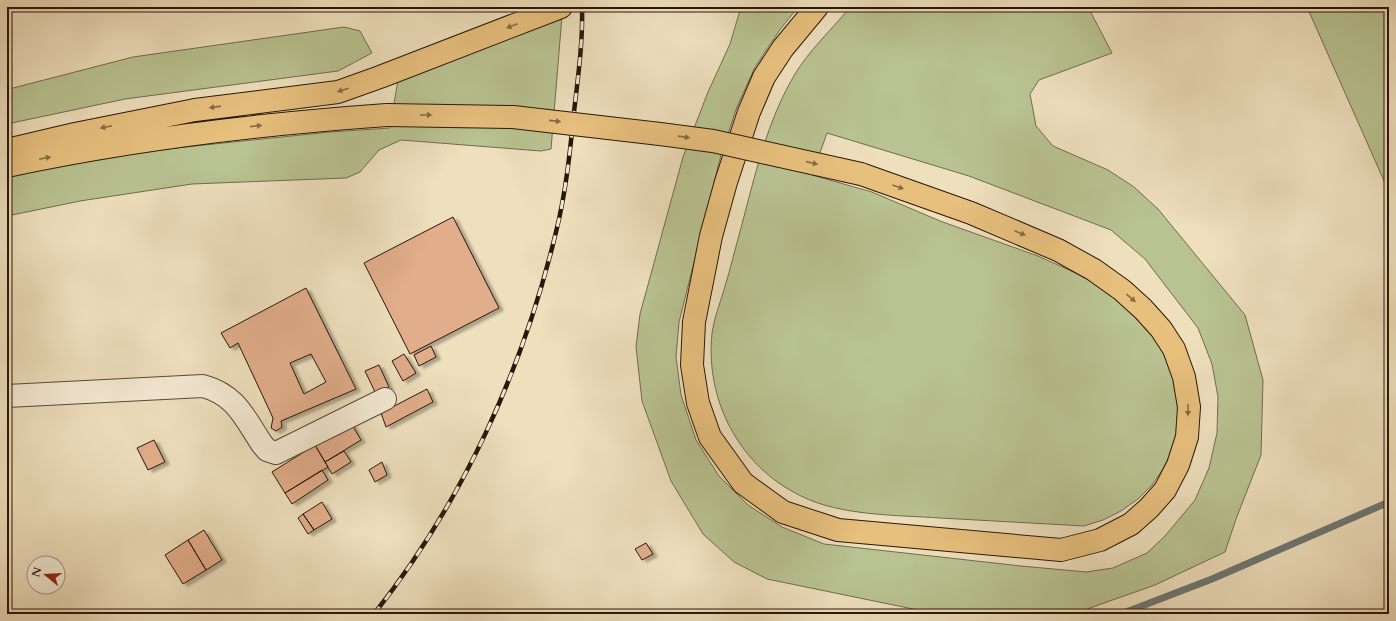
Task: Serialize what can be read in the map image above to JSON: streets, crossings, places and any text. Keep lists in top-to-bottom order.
{
  "north": "left"
}
